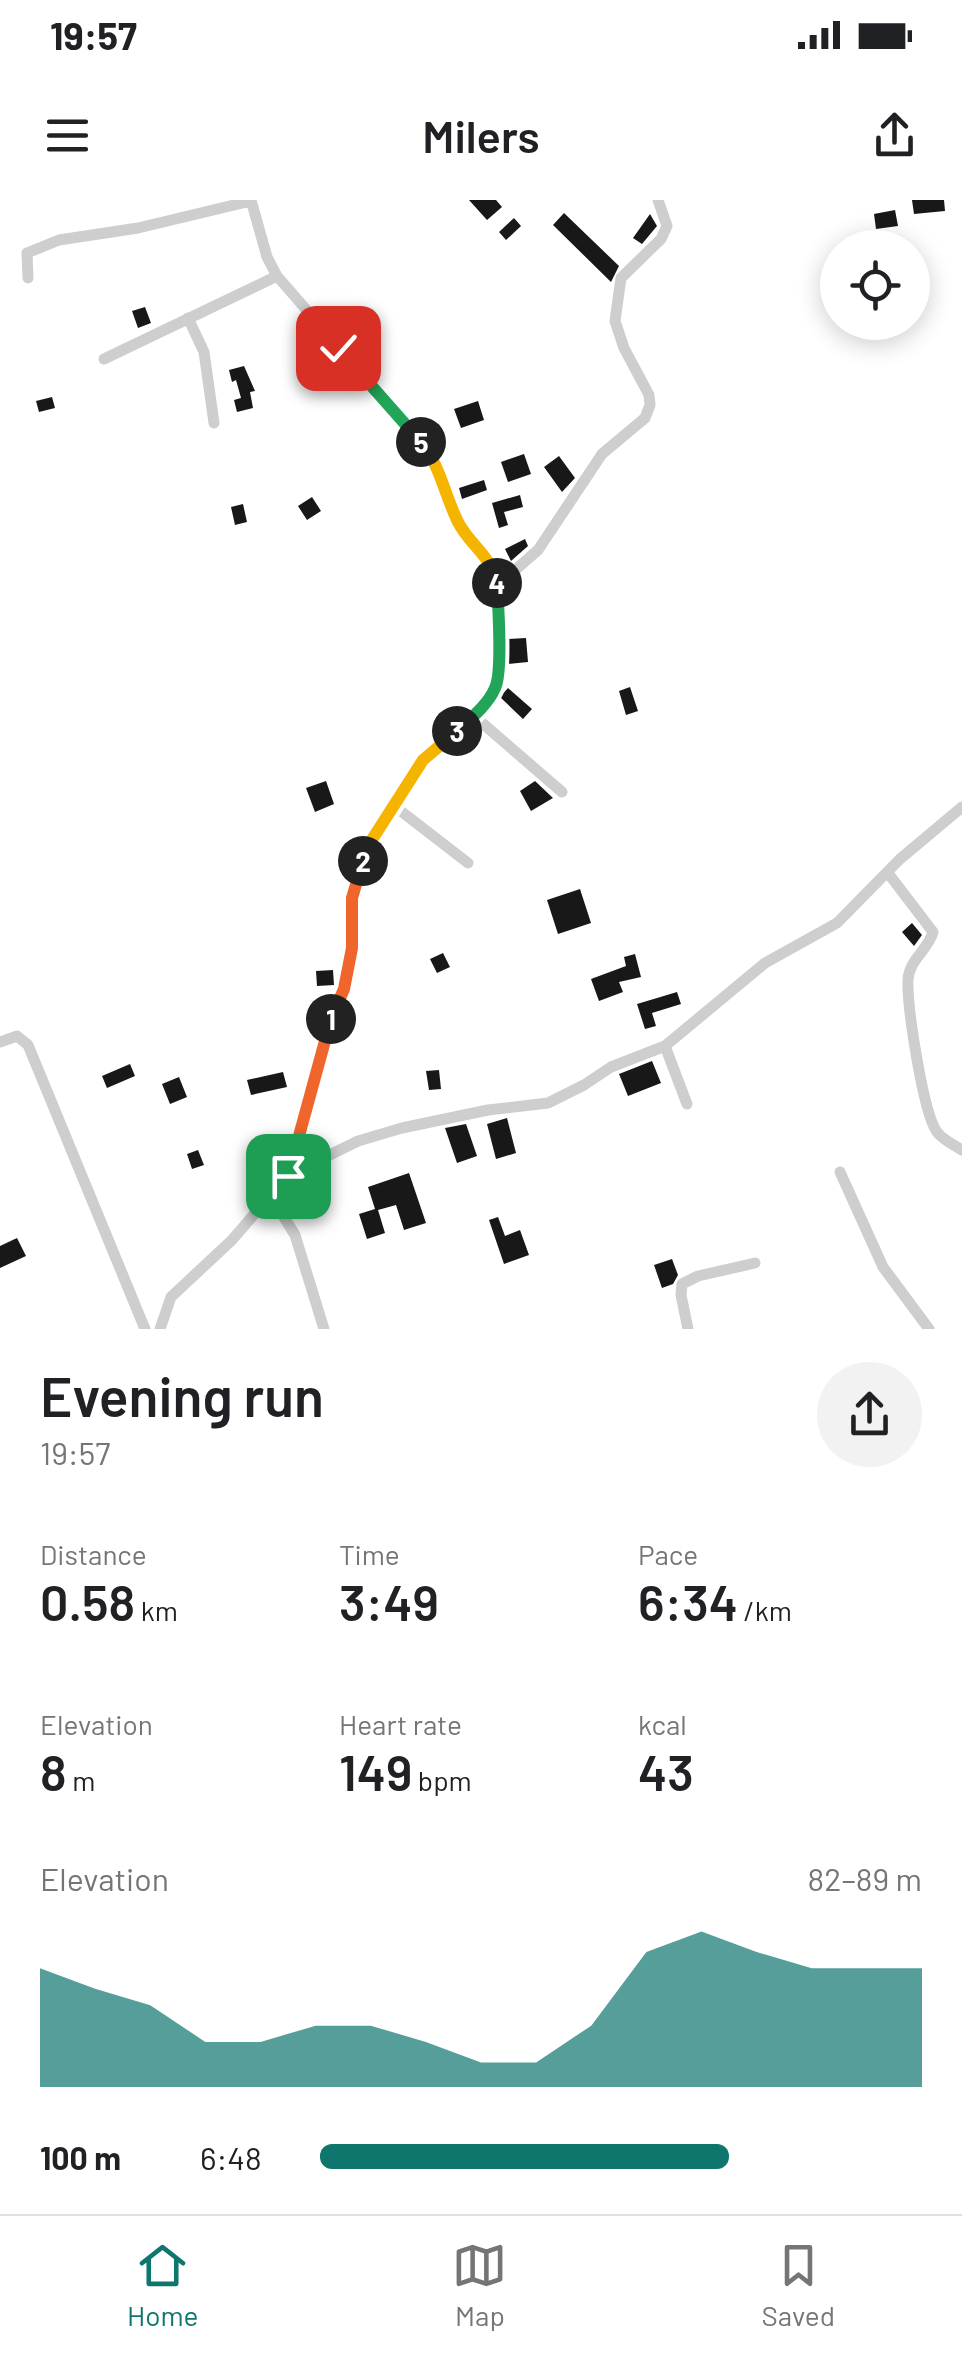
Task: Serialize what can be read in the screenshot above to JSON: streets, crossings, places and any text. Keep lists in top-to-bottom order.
{
  "page": {
    "status": "19:57",
    "header": "Milers",
    "pins": [
      "5",
      "4",
      "3",
      "2",
      "1"
    ],
    "heading": ["Evening run", "19:57"],
    "stats": [
      ["Distance", "0.58 km"],
      ["Time", "3:49"],
      ["Pace", "6:34 /km"],
      ["Elevation", "8 m"],
      ["Heart rate", "149 bpm"],
      ["kcal", "43"]
    ],
    "chart": ["Elevation", "82–89 m"],
    "list": [
      {
        "name": "100 m",
        "note": "6:48"
      }
    ],
    "tabs": ["Home", "Map", "Saved"]
  }
}
